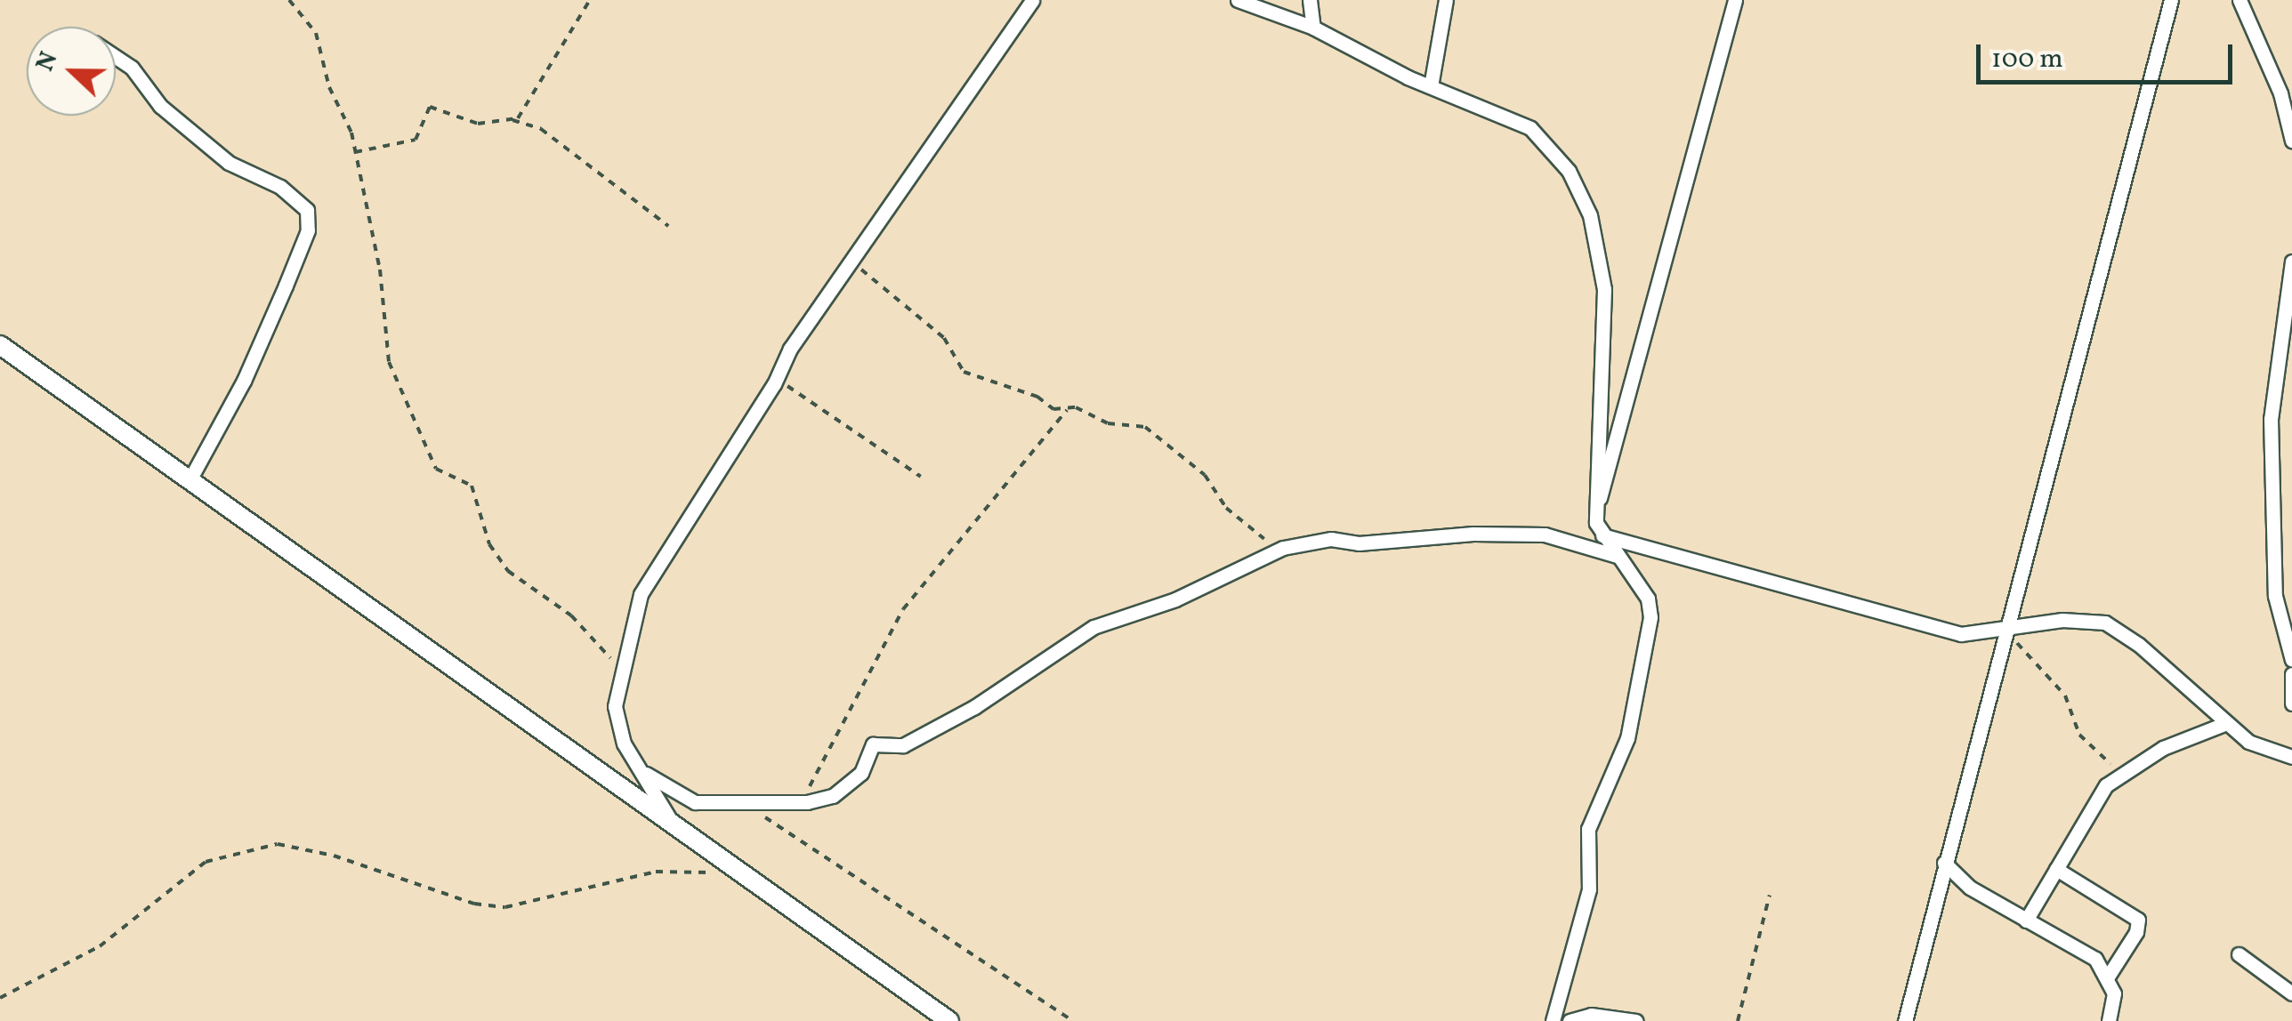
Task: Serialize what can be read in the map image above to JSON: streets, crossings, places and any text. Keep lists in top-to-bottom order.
{
  "scale_bar": "100 m",
  "north": "left"
}
